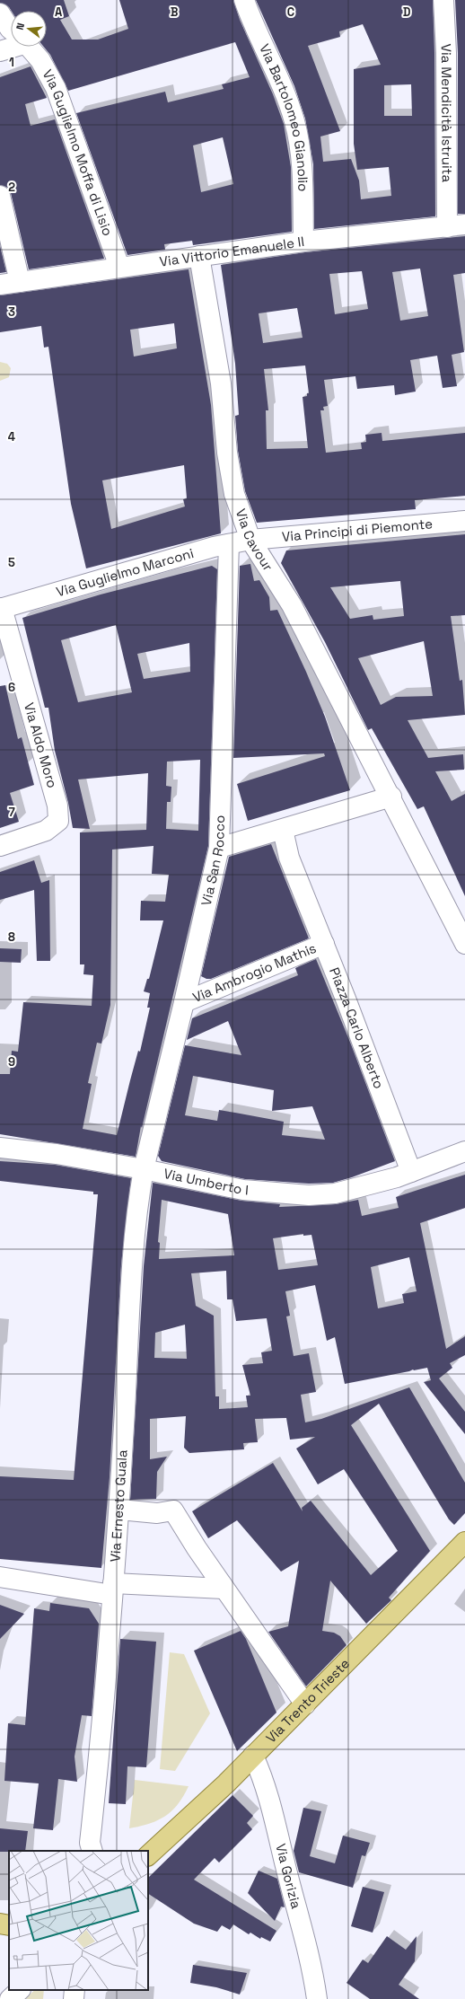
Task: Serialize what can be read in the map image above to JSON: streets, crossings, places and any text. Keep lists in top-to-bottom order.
{
  "streets": {
    "main road": ["Via Trento Trieste"],
    "street": [
      "Via Mendicità Istruita",
      "Via Bartolomeo Gianolio",
      "Via Guglielmo Moffa di Lisio",
      "Via Vittorio Emanuele II",
      "Via Principi di Piemonte",
      "Via Cavour",
      "Via Guglielmo Marconi",
      "Via Aldo Moro",
      "Via San Rocco",
      "Via Ambrogio Mathis",
      "Piazza Carlo Alberto",
      "Via Umberto I",
      "Via Ernesto Guala",
      "Via Gorizia"
    ]
  },
  "crossings": [
    ["Via Mendicità Istruita", "Via Vittorio Emanuele II"],
    ["Via Bartolomeo Gianolio", "Via Vittorio Emanuele II"],
    ["Via Guglielmo Moffa di Lisio", "Via Vittorio Emanuele II"],
    ["Via Vittorio Emanuele II", "Via Cavour"],
    ["Via Principi di Piemonte", "Via Cavour"],
    ["Via Principi di Piemonte", "Via Guglielmo Marconi"],
    ["Via Cavour", "Via Guglielmo Marconi"],
    ["Via Guglielmo Marconi", "Via Aldo Moro"],
    ["Via Guglielmo Marconi", "Via San Rocco"],
    ["Via San Rocco", "Via Ambrogio Mathis"],
    ["Via San Rocco", "Via Umberto I"],
    ["Via San Rocco", "Via Ernesto Guala"],
    ["Via Ambrogio Mathis", "Piazza Carlo Alberto"],
    ["Piazza Carlo Alberto", "Via Umberto I"],
    ["Via Umberto I", "Via Ernesto Guala"],
    ["Via Trento Trieste", "Via Gorizia"]
  ],
  "north": "left",
  "grid": {
    "columns": [
      "A",
      "B",
      "C",
      "D"
    ],
    "rows": [
      "1",
      "2",
      "3",
      "4",
      "5",
      "6",
      "7",
      "8",
      "9"
    ]
  }
}
